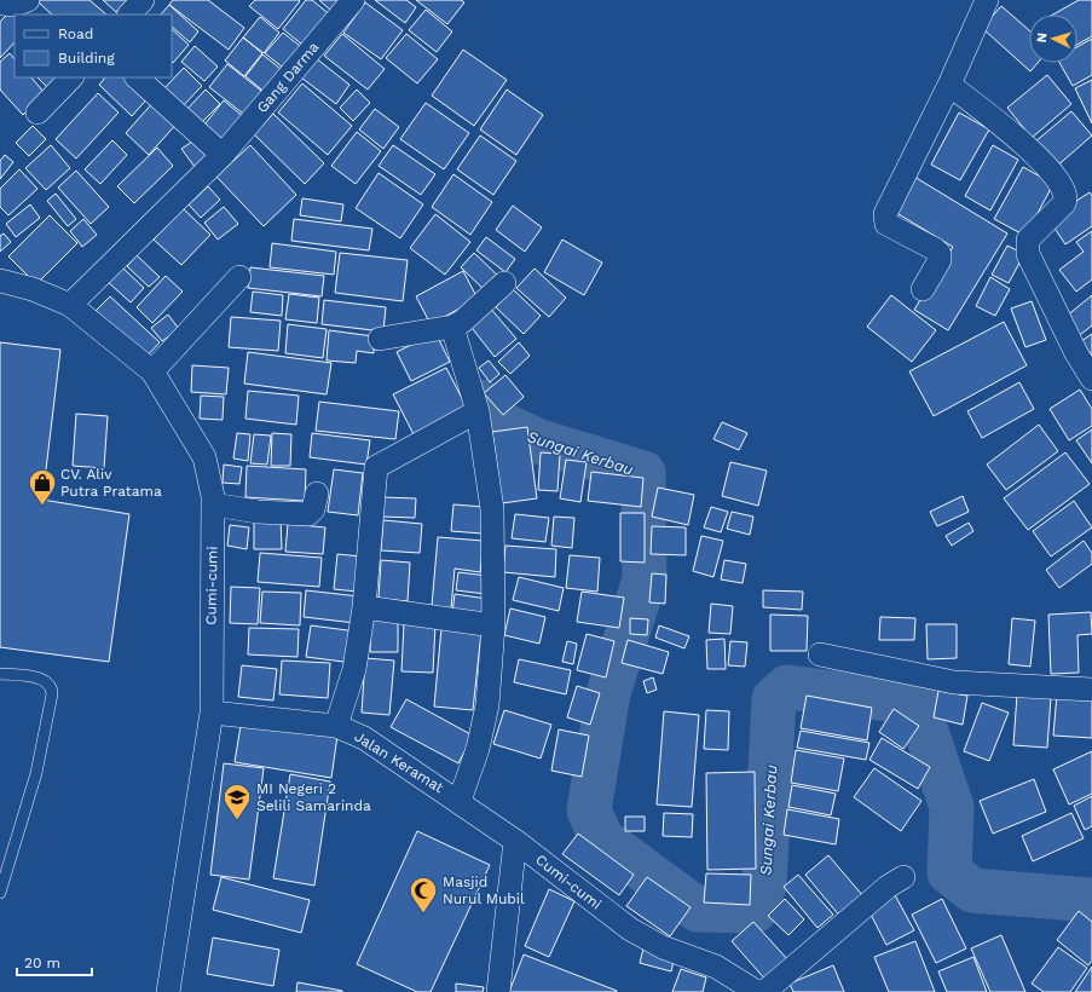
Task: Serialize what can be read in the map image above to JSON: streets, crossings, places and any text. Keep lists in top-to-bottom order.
{
  "streets": {
    "street": ["Gang Darma", "Cumi-cumi", "Jalan Keramat"]
  },
  "crossings": [
    ["Gang Darma", "Cumi-cumi"],
    ["Cumi-cumi", "Jalan Keramat"]
  ],
  "water": ["Sungai Kerbau"],
  "places": {
    "shop": ["CV. Aliv Putra Pratama"],
    "school or university": ["MI Negeri 2 Selili Samarinda"],
    "mosque": ["Masjid Nurul Mubil"]
  },
  "legend": ["Road", "Building"],
  "scale_bar": "20 m",
  "north": "left"
}
